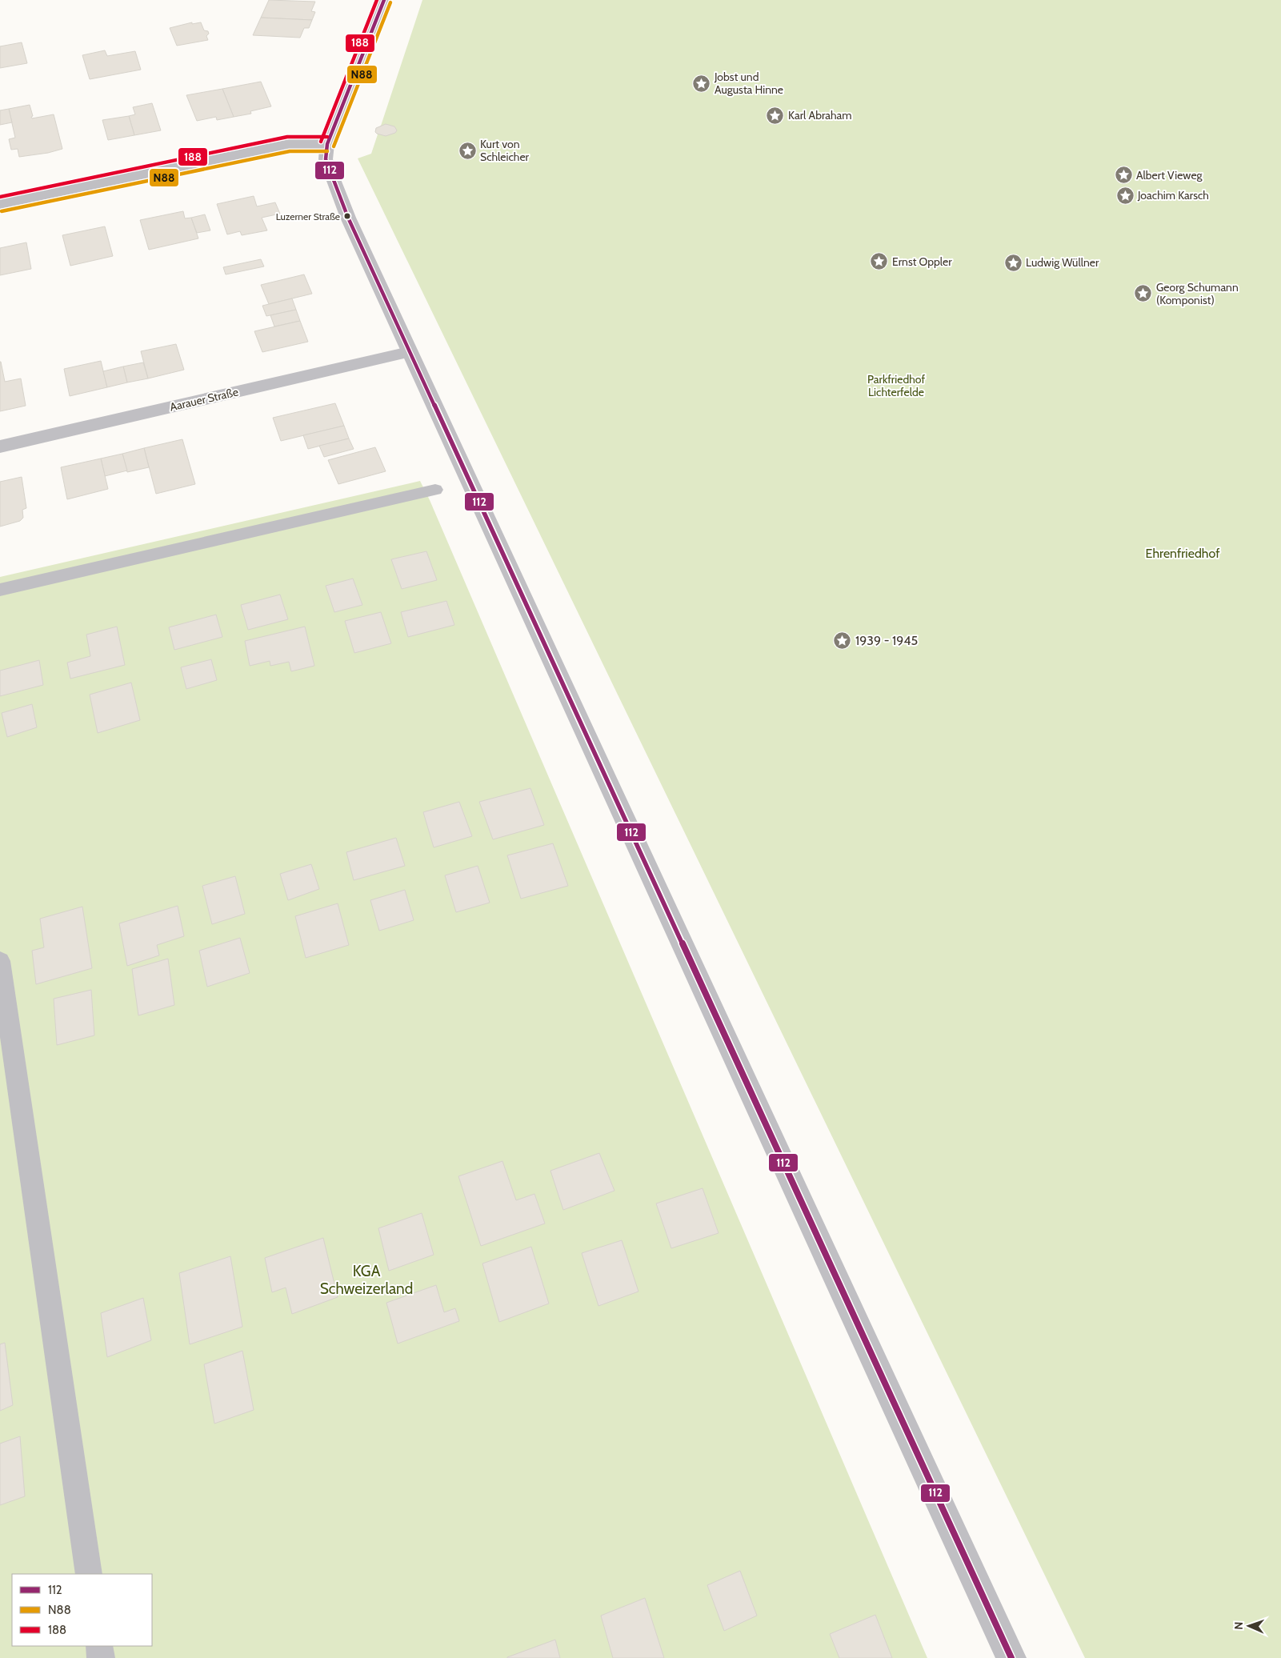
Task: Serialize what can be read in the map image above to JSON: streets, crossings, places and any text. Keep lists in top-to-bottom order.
{
  "streets": {
    "street": ["Aarauer Straße"]
  },
  "parks": ["Parkfriedhof Lichterfelde", "Ehrenfriedhof", "KGA Schweizerland"],
  "places": {
    "place": [
      "Jobst und Augusta Hinne",
      "Karl Abraham",
      "Kurt von Schleicher",
      "Albert Vieweg",
      "Joachim Karsch",
      "Ernst Oppler",
      "Ludwig Wüllner",
      "Georg Schumann (Komponist)",
      "1939 - 1945"
    ],
    "other": ["Luzerner Straße"]
  },
  "lines": ["transit line 112", "transit line 188", "transit line N88"],
  "legend": ["112", "N88", "188"],
  "north": "left"
}
